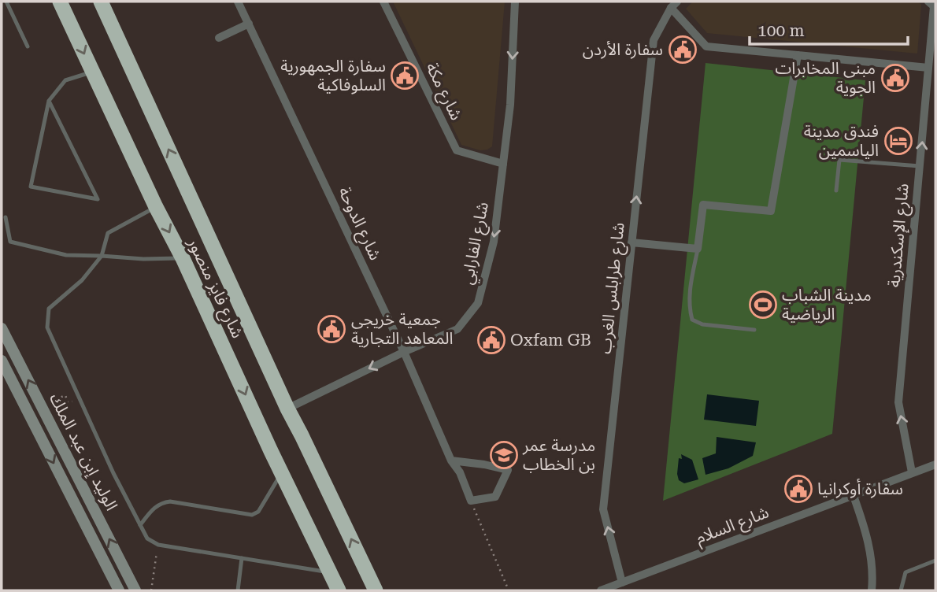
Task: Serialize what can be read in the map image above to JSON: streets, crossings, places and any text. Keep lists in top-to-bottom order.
{
  "streets": {
    "highway": ["شارع فايز منصور"],
    "main road": ["الوليد إبن عبد الملك"],
    "street": [
      "شارع مكة",
      "شارع الدوحة",
      "شارع الإسكندرية",
      "شارع الفارابي",
      "شارع طرابلس الغرب",
      "شارع السلام"
    ]
  },
  "crossings": [
    ["شارع مكة", "شارع الفارابي"],
    ["شارع الدوحة", "شارع الفارابي"],
    ["شارع الإسكندرية", "شارع السلام"],
    ["شارع الفارابي", "شارع فايز منصور"],
    ["شارع طرابلس الغرب", "شارع السلام"]
  ],
  "one_way": ["شارع الإسكندرية", "شارع الفارابي", "شارع طرابلس الغرب"],
  "places": {
    "public building": [
      "سفارة الأردن",
      "سفارة الجمهورية السلوفاكية",
      "مبنى المخابرات الجوية",
      "جمعية خريجي المعاهد التجارية",
      "Oxfam GB",
      "سفارة أوكرانيا"
    ],
    "hotel": ["فندق مدينة الياسمين"],
    "sports": ["مدينة الشباب الرياضية"],
    "school or university": ["مدرسة عمر بن الخطاب"]
  },
  "scale_bar": "100 m"
}
